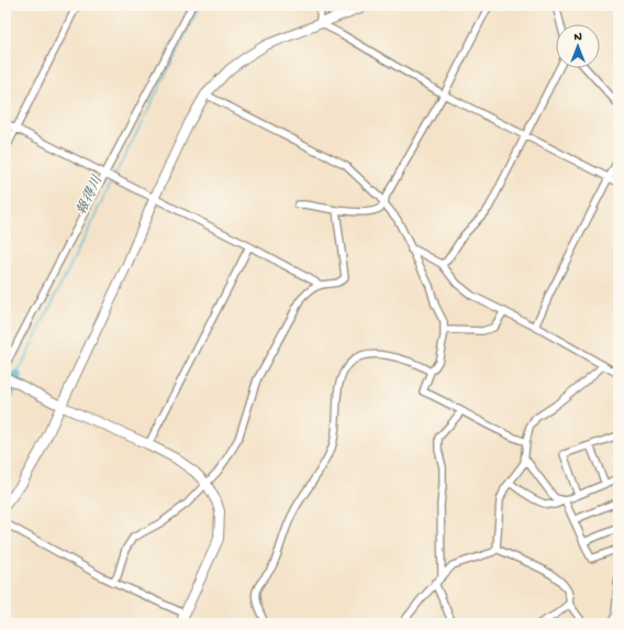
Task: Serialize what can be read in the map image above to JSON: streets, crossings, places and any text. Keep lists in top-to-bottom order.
{
  "water": ["報得川"],
  "north": "top"
}
